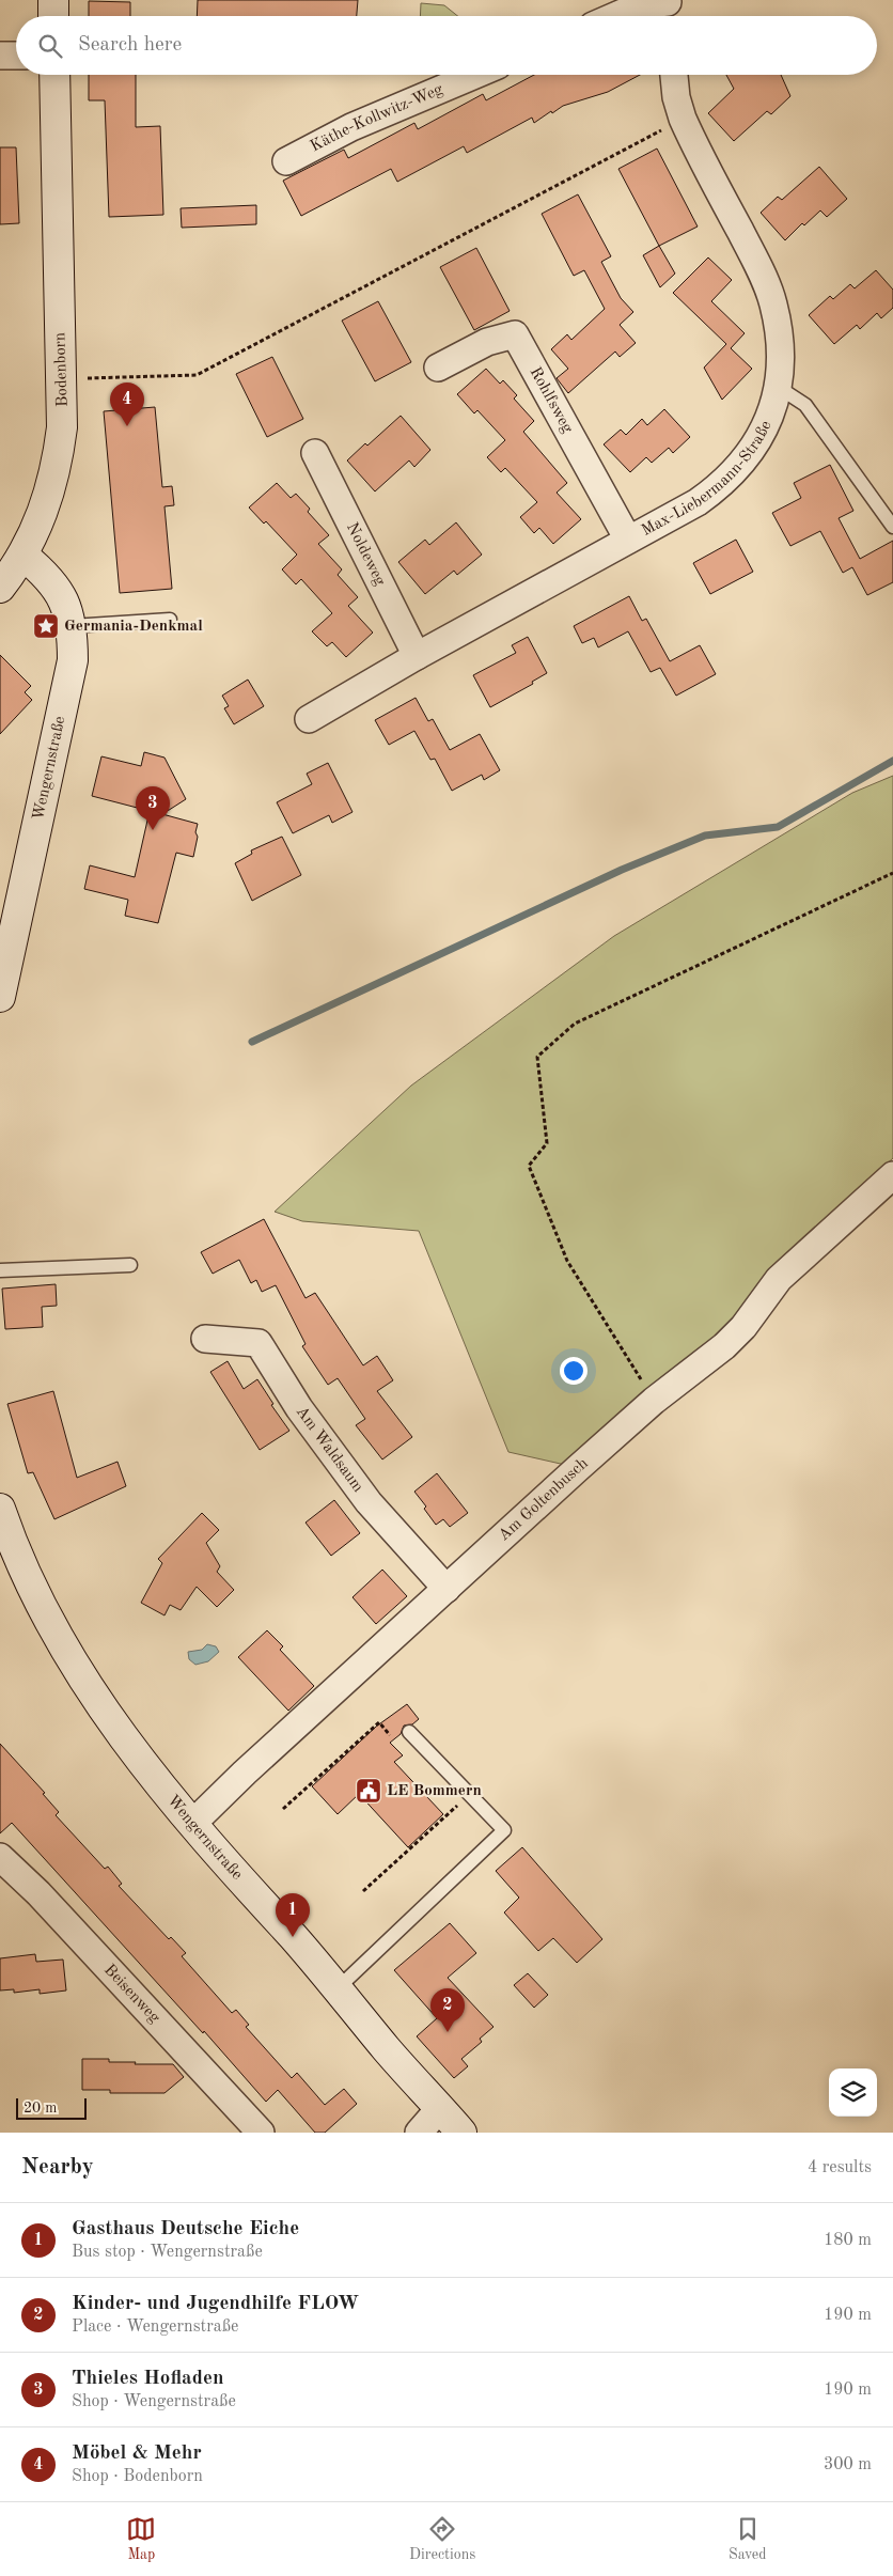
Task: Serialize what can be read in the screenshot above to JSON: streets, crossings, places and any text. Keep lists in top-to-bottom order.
{
  "streets": {
    "main road": ["Bodenborn", "Wengernstraße"],
    "street": [
      "Käthe-Kollwitz-Weg",
      "Rohlfsweg",
      "Max-Liebermann-Straße",
      "Noldeweg",
      "Am Waldsaum",
      "Am Goltenbusch",
      "Beisenweg"
    ]
  },
  "crossings": [
    ["Bodenborn", "Wengernstraße"],
    ["Rohlfsweg", "Max-Liebermann-Straße"],
    ["Max-Liebermann-Straße", "Noldeweg"],
    ["Wengernstraße", "Am Goltenbusch"],
    ["Am Waldsaum", "Am Goltenbusch"]
  ],
  "places": {
    "place": ["Germania-Denkmal"],
    "public building": ["LE Bommern"]
  },
  "scale_bar": "20 m",
  "page": {
    "search": "Search here",
    "pins": [
      "4",
      "3",
      "1",
      "2"
    ],
    "scale": "20 m",
    "heading": ["Nearby", "4 results"],
    "list": [
      {
        "mark": "1",
        "name": "Gasthaus Deutsche Eiche",
        "note": "Bus stop · Wengernstraße",
        "value": "180 m"
      },
      {
        "mark": "2",
        "name": "Kinder- und Jugendhilfe FLOW",
        "note": "Place · Wengernstraße",
        "value": "190 m"
      },
      {
        "mark": "3",
        "name": "Thieles Hofladen",
        "note": "Shop · Wengernstraße",
        "value": "190 m"
      },
      {
        "mark": "4",
        "name": "Möbel & Mehr",
        "note": "Shop · Bodenborn",
        "value": "300 m"
      }
    ],
    "nav": ["Map", "Directions", "Saved"]
  }
}
